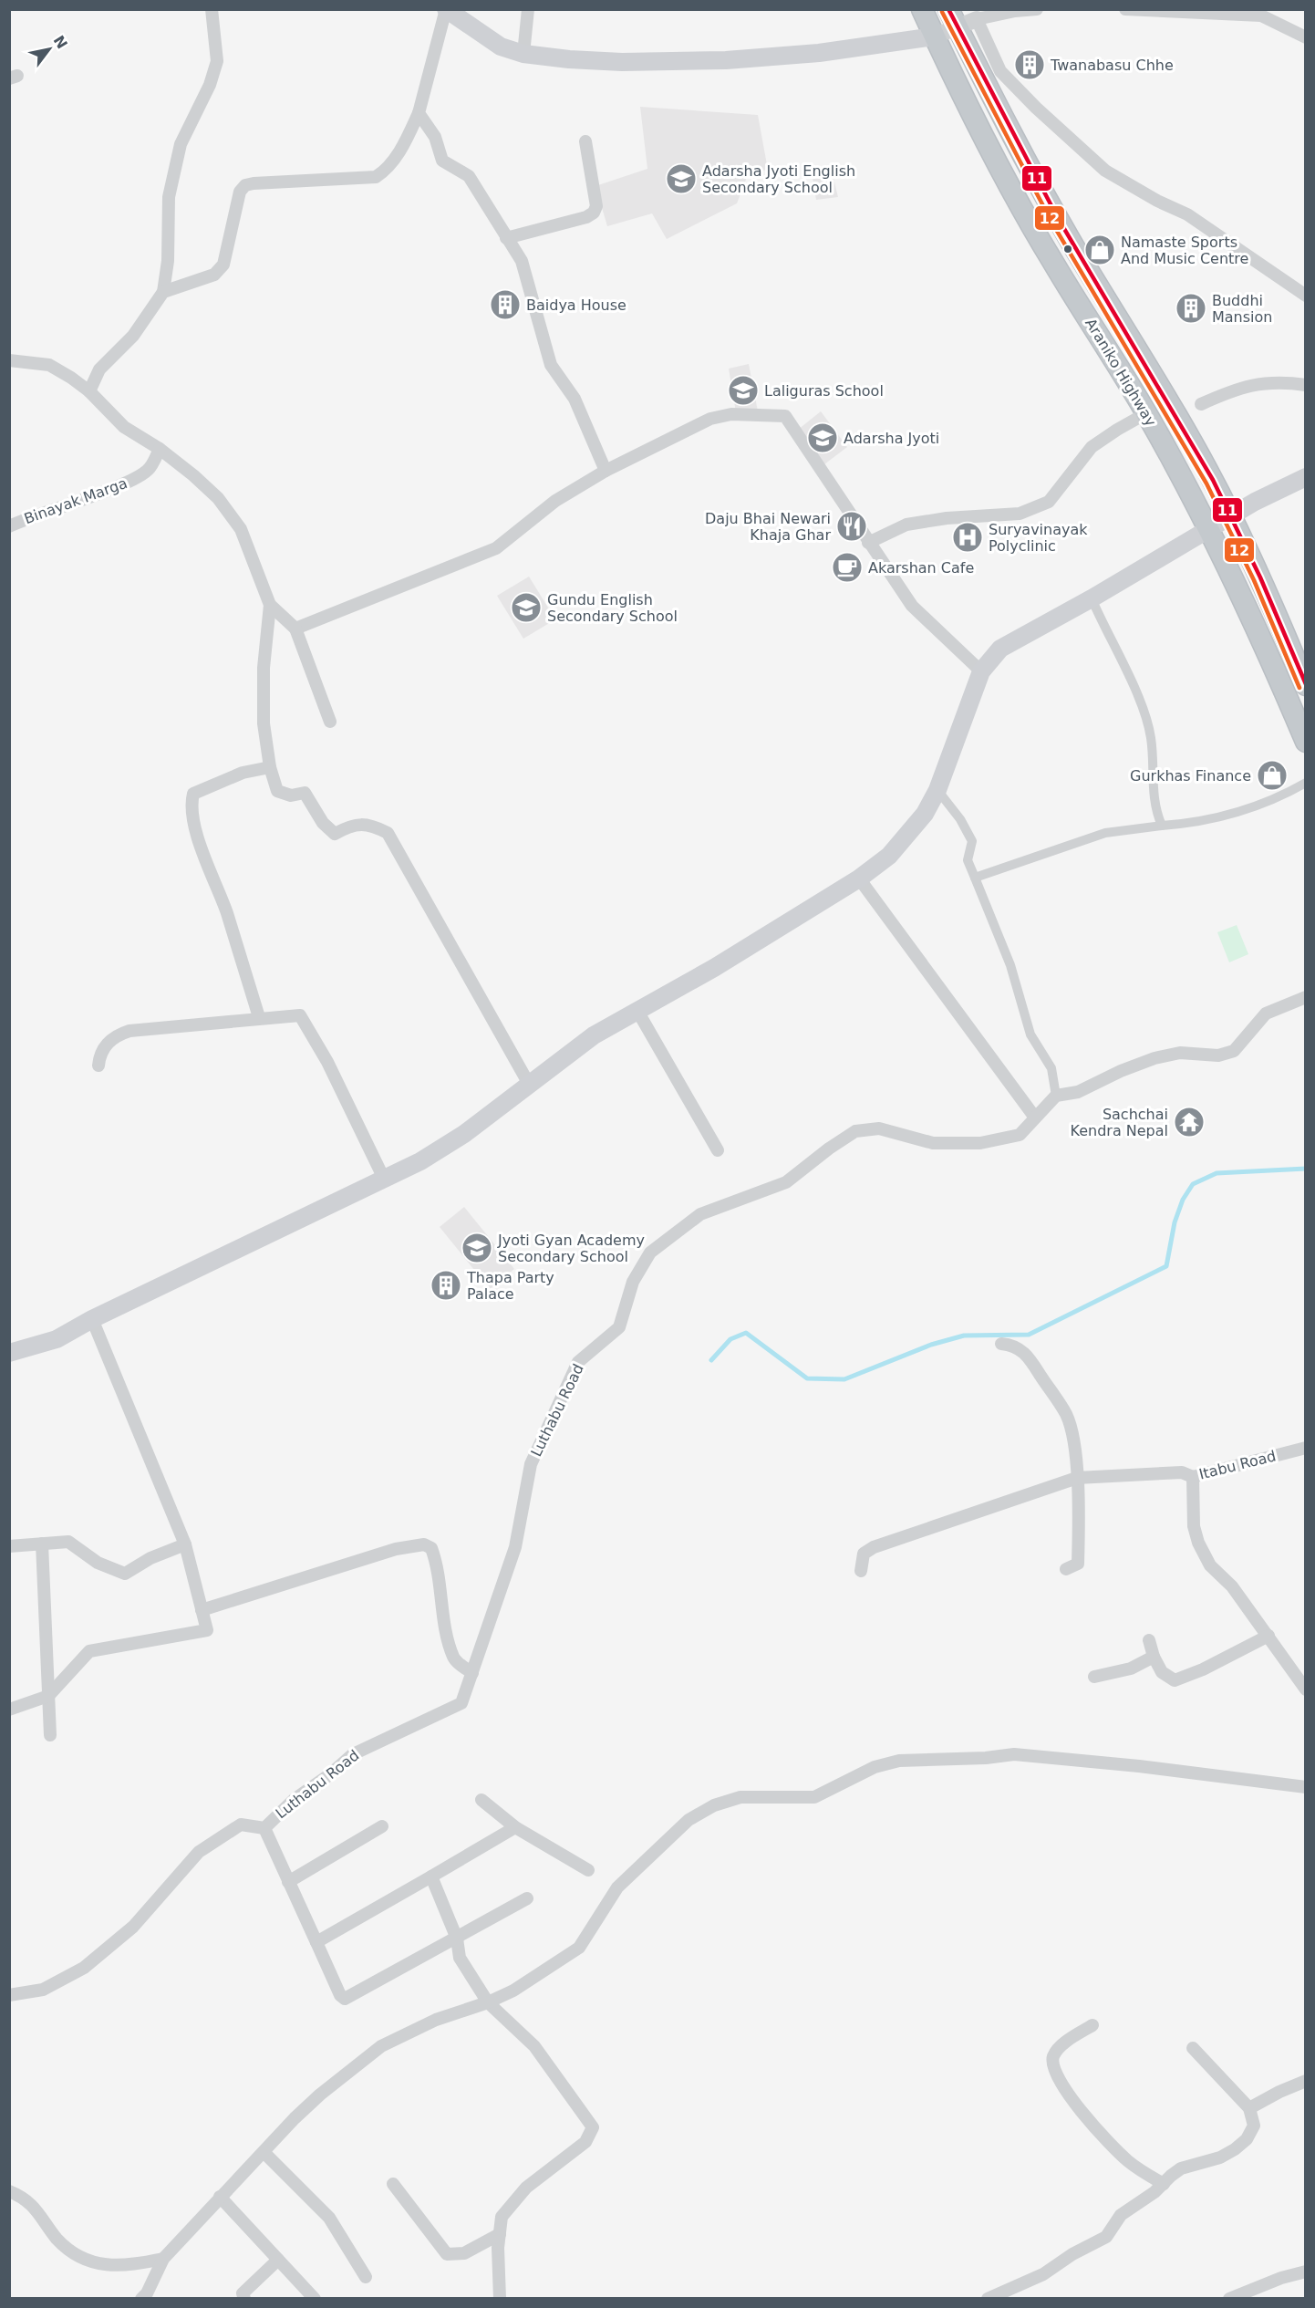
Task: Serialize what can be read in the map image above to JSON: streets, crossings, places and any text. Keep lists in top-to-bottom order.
{
  "streets": {
    "highway": ["Araniko Highway"],
    "street": ["Binayak Marga", "Luthabu Road", "Itabu Road"]
  },
  "places": {
    "building": [
      "Twanabasu Chhe",
      "Baidya House",
      "Buddhi Mansion",
      "Thapa Party Palace"
    ],
    "school or university": [
      "Adarsha Jyoti English Secondary School",
      "Laliguras School",
      "Adarsha Jyoti",
      "Gundu English Secondary School",
      "Jyoti Gyan Academy Secondary School"
    ],
    "shop": ["Namaste Sports And Music Centre", "Gurkhas Finance"],
    "restaurant": ["Daju Bhai Newari Khaja Ghar"],
    "hospital": ["Suryavinayak Polyclinic"],
    "cafe": ["Akarshan Cafe"],
    "temple": ["Sachchai Kendra Nepal"]
  },
  "lines": ["transit line 11", "transit line 12"],
  "north": "top right"
}
